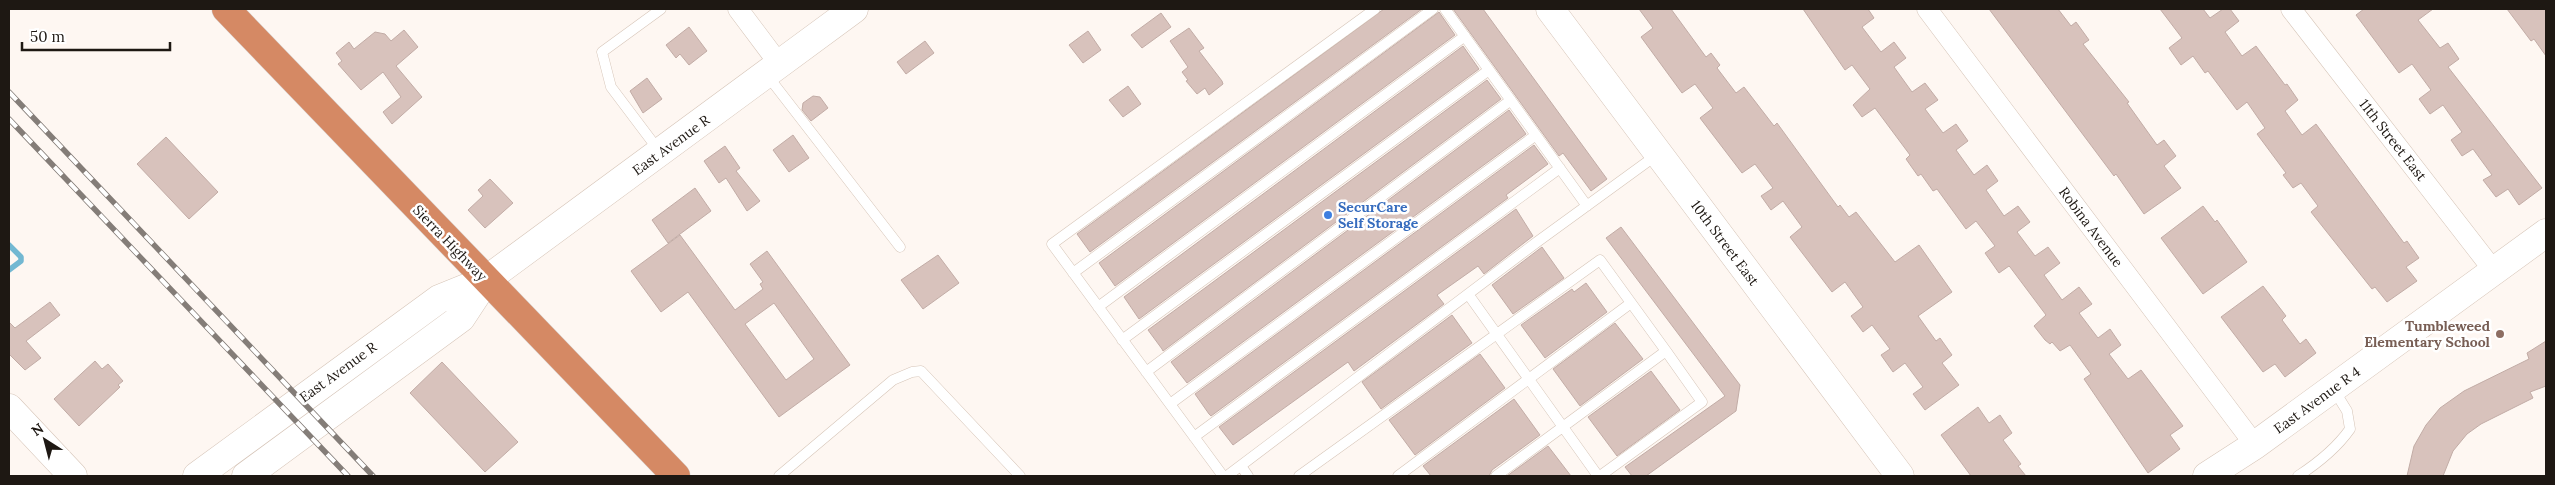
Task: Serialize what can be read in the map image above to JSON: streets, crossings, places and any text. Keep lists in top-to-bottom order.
{
  "streets": {
    "highway": ["Sierra Highway"],
    "street": [
      "11th Street East",
      "East Avenue R",
      "Robina Avenue",
      "10th Street East",
      "East Avenue R 4"
    ]
  },
  "crossings": [
    ["11th Street East", "East Avenue R 4"],
    ["East Avenue R", "Sierra Highway"],
    ["Robina Avenue", "East Avenue R 4"]
  ],
  "places": ["SecurCare Self Storage", "Tumbleweed Elementary School"],
  "scale_bar": "50 m",
  "north": "top left"
}
